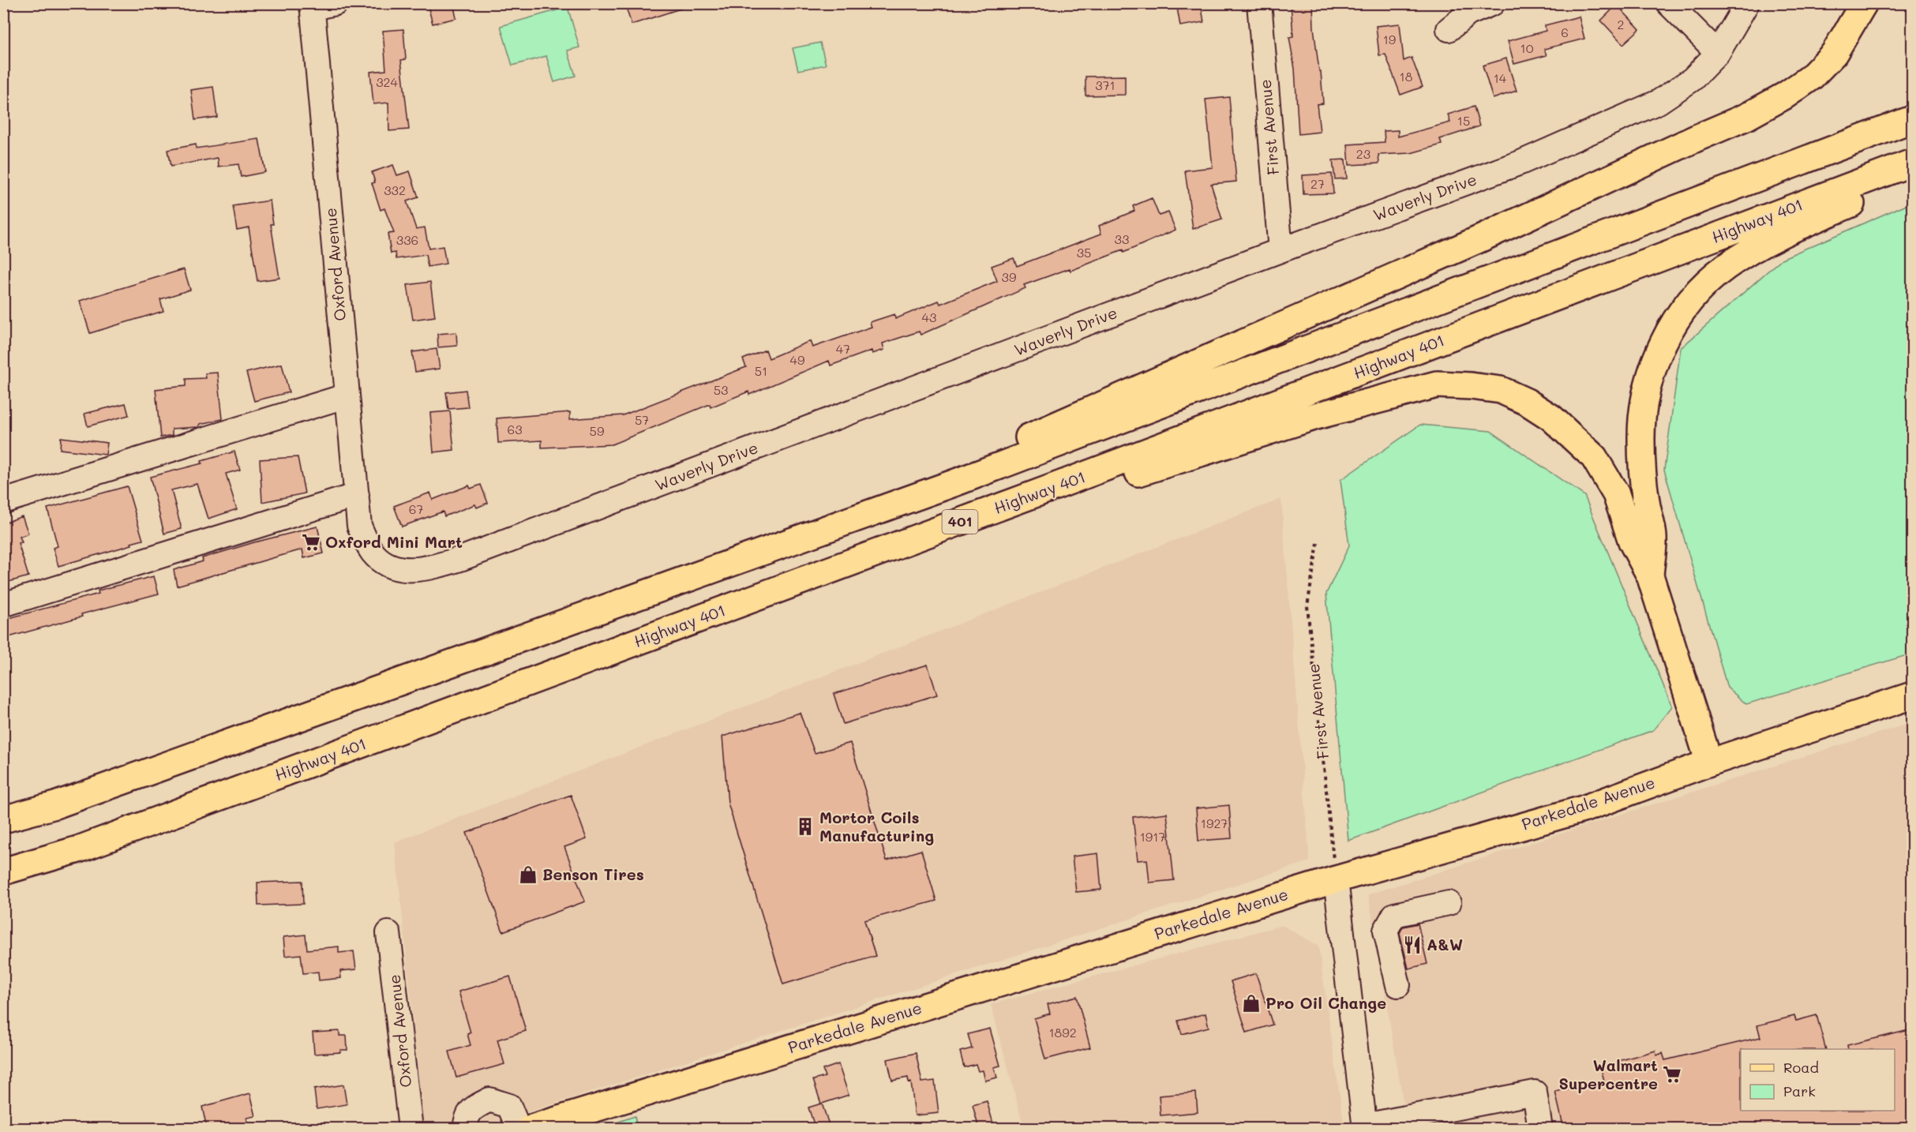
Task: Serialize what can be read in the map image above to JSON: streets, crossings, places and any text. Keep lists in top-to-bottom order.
{
  "streets": {
    "main road": ["Highway 401", "401", "Parkedale Avenue"],
    "street": ["First Avenue", "Waverly Drive", "Oxford Avenue"]
  },
  "crossings": [
    ["First Avenue", "Waverly Drive"],
    ["First Avenue", "Parkedale Avenue"],
    ["Waverly Drive", "Oxford Avenue"]
  ],
  "places": {
    "supermarket": ["Oxford Mini Mart", "Walmart Supercentre"],
    "building": ["Mortor Coils Manufacturing"],
    "shop": ["Benson Tires", "Pro Oil Change"],
    "restaurant": ["A&W"]
  },
  "house_numbers": [
    "2",
    "6",
    "19",
    "10",
    "18",
    "14",
    "324",
    "371",
    "15",
    "23",
    "27",
    "332",
    "33",
    "336",
    "35",
    "39",
    "43",
    "47",
    "49",
    "51",
    "53",
    "57",
    "63",
    "59",
    "67",
    "1927",
    "1917",
    "1892"
  ],
  "legend": ["Road", "Park"]
}
